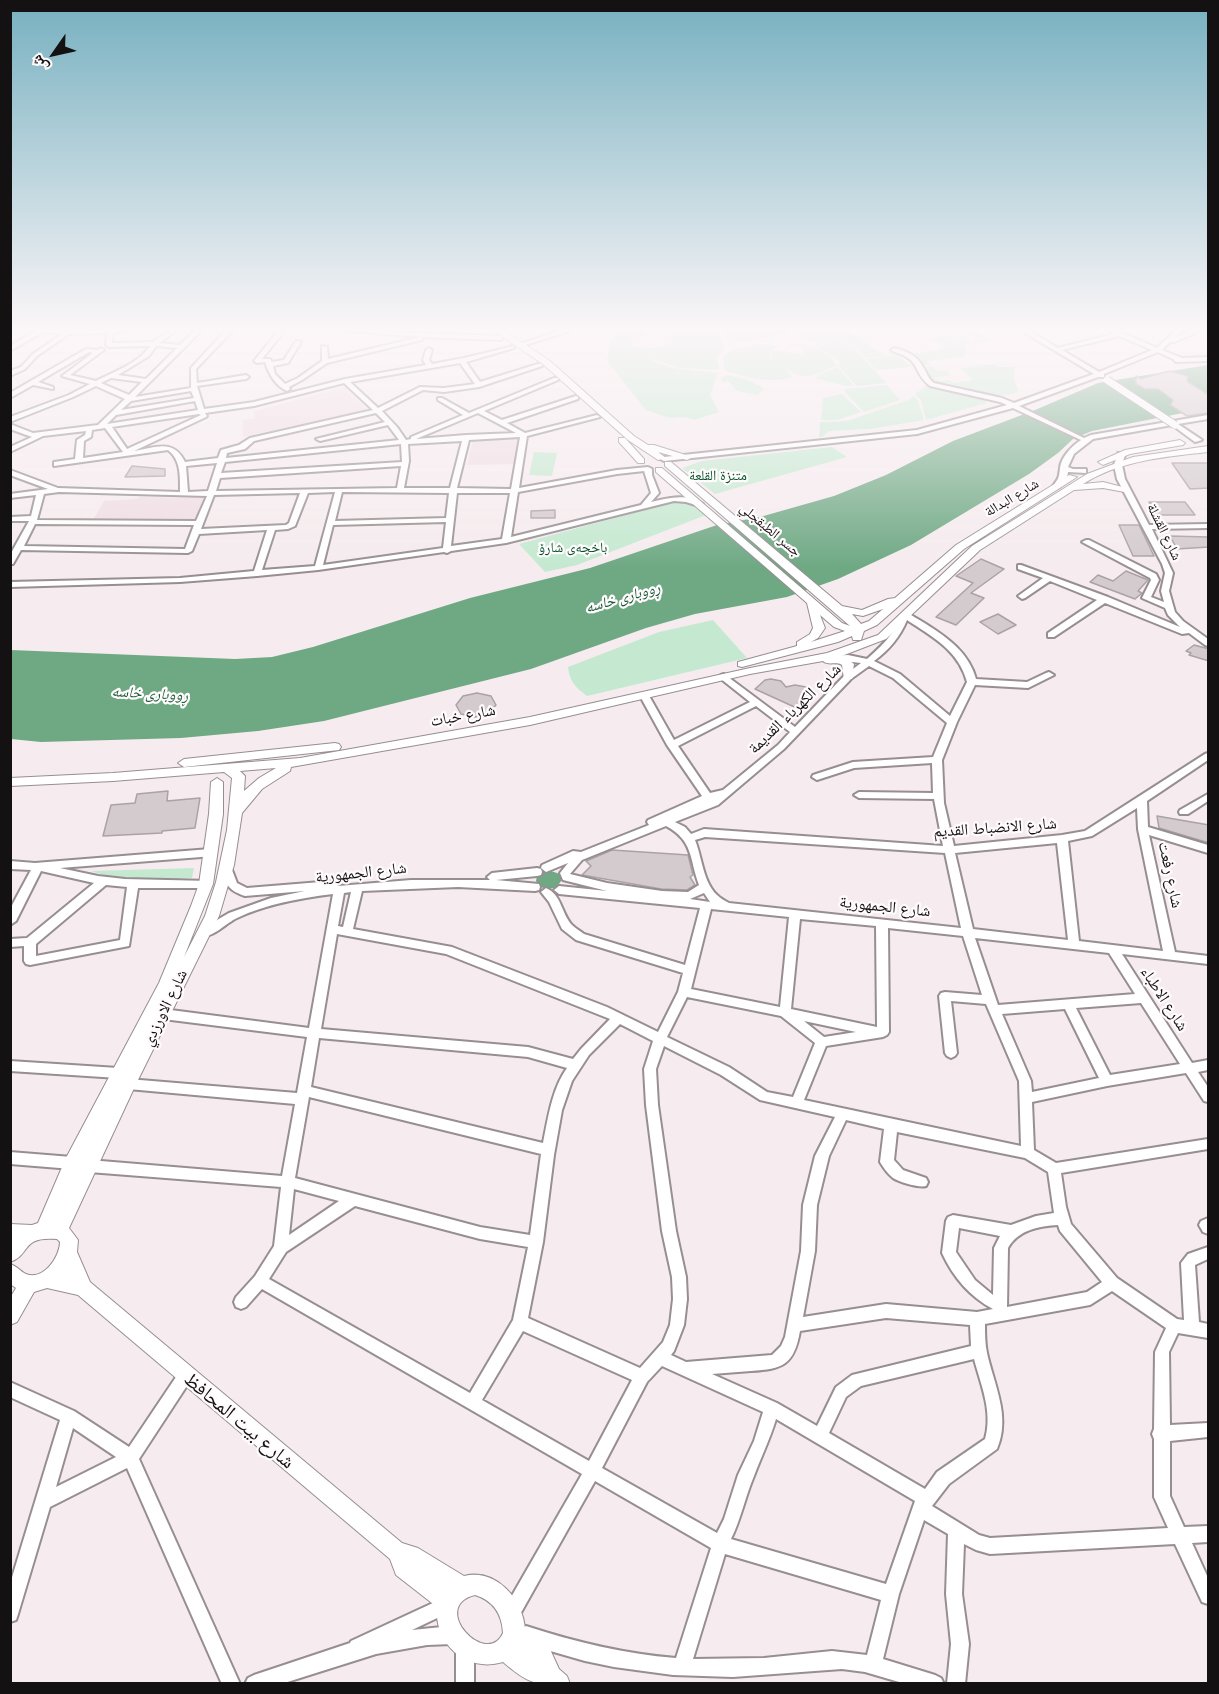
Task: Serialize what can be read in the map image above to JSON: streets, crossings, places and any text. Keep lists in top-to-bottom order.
{
  "streets": {
    "main road": [
      "شارع البدالة",
      "جسر الطبقجلي",
      "شارع خبات",
      "شارع الاورزدي",
      "شارع بيت المحافظ"
    ],
    "street": [
      "شارع القشلة",
      "شارع الكهرباء القديمة",
      "شارع الانضباط القديم",
      "شارع الجمهورية",
      "شارع رفعت",
      "شارع الاطباء"
    ]
  },
  "crossings": [
    ["شارع البدالة", "جسر الطبقجلي"],
    ["شارع البدالة", "شارع القشلة"],
    ["شارع البدالة", "شارع الكهرباء القديمة"],
    ["شارع البدالة", "شارع خبات"],
    ["جسر الطبقجلي", "شارع خبات"],
    ["شارع الكهرباء القديمة", "شارع خبات"],
    ["شارع الكهرباء القديمة", "شارع الجمهورية"],
    ["شارع خبات", "شارع الاورزدي"],
    ["شارع الانضباط القديم", "شارع رفعت"],
    ["شارع الجمهورية", "شارع رفعت"],
    ["شارع الجمهورية", "شارع الاطباء"],
    ["شارع الجمهورية", "شارع الاورزدي"],
    ["شارع الاورزدي", "شارع بيت المحافظ"]
  ],
  "water": ["ڕووباری خاسە"],
  "parks": ["متنزة القلعة", "باخچەی شارۆ"],
  "north": "bottom left"
}
